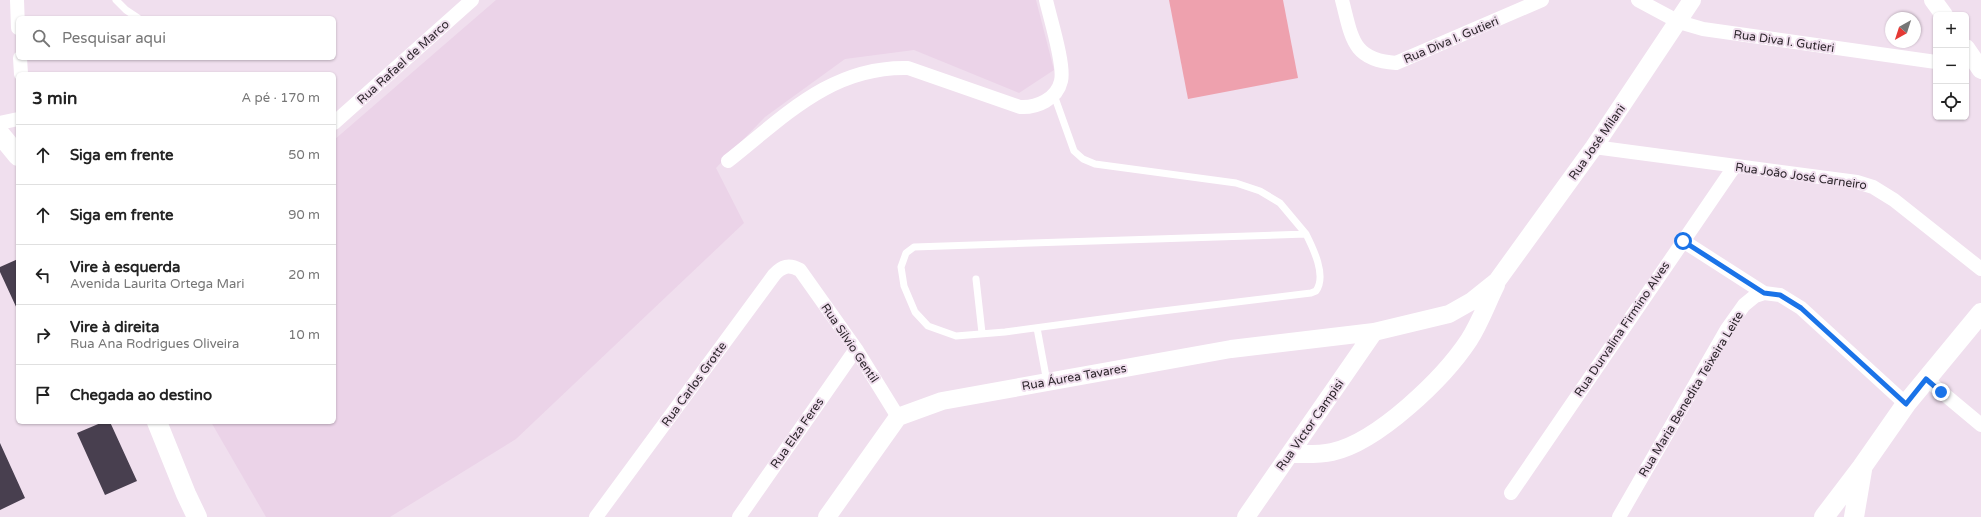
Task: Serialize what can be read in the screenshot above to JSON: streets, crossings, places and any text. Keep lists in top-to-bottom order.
{
  "streets": {
    "street": [
      "Rua Diva I. Gutieri",
      "Rua Rafael de Marco",
      "Rua José Milani",
      "Rua João José Carneiro",
      "Rua Durvalina Firmino Alves",
      "Rua Silvio Gentil",
      "Rua Áurea Tavares",
      "Rua Carlos Grotte",
      "Rua Maria Benedita Teixeira Leite",
      "Rua Victor Campisi",
      "Rua Elza Feres"
    ]
  },
  "crossings": [
    ["Rua Diva I. Gutieri", "Rua José Milani"],
    ["Rua José Milani", "Rua João José Carneiro"],
    ["Rua José Milani", "Rua Áurea Tavares"],
    ["Rua José Milani", "Rua Victor Campisi"],
    ["Rua João José Carneiro", "Rua Durvalina Firmino Alves"],
    ["Rua Silvio Gentil", "Rua Áurea Tavares"],
    ["Rua Silvio Gentil", "Rua Carlos Grotte"],
    ["Rua Silvio Gentil", "Rua Elza Feres"],
    ["Rua Áurea Tavares", "Rua Victor Campisi"]
  ],
  "north": "bottom left",
  "page": {
    "map_buttons": ["+", "−"],
    "search": "Pesquisar aqui",
    "heading": ["3 min", "A pé · 170 m"],
    "list": [
      ["Siga em frente", "50 m"],
      ["Siga em frente", "90 m"],
      ["Vire à esquerda", "Avenida Laurita Ortega Mari", "20 m"],
      ["Vire à direita", "Rua Ana Rodrigues Oliveira", "10 m"],
      "Chegada ao destino"
    ]
  }
}
